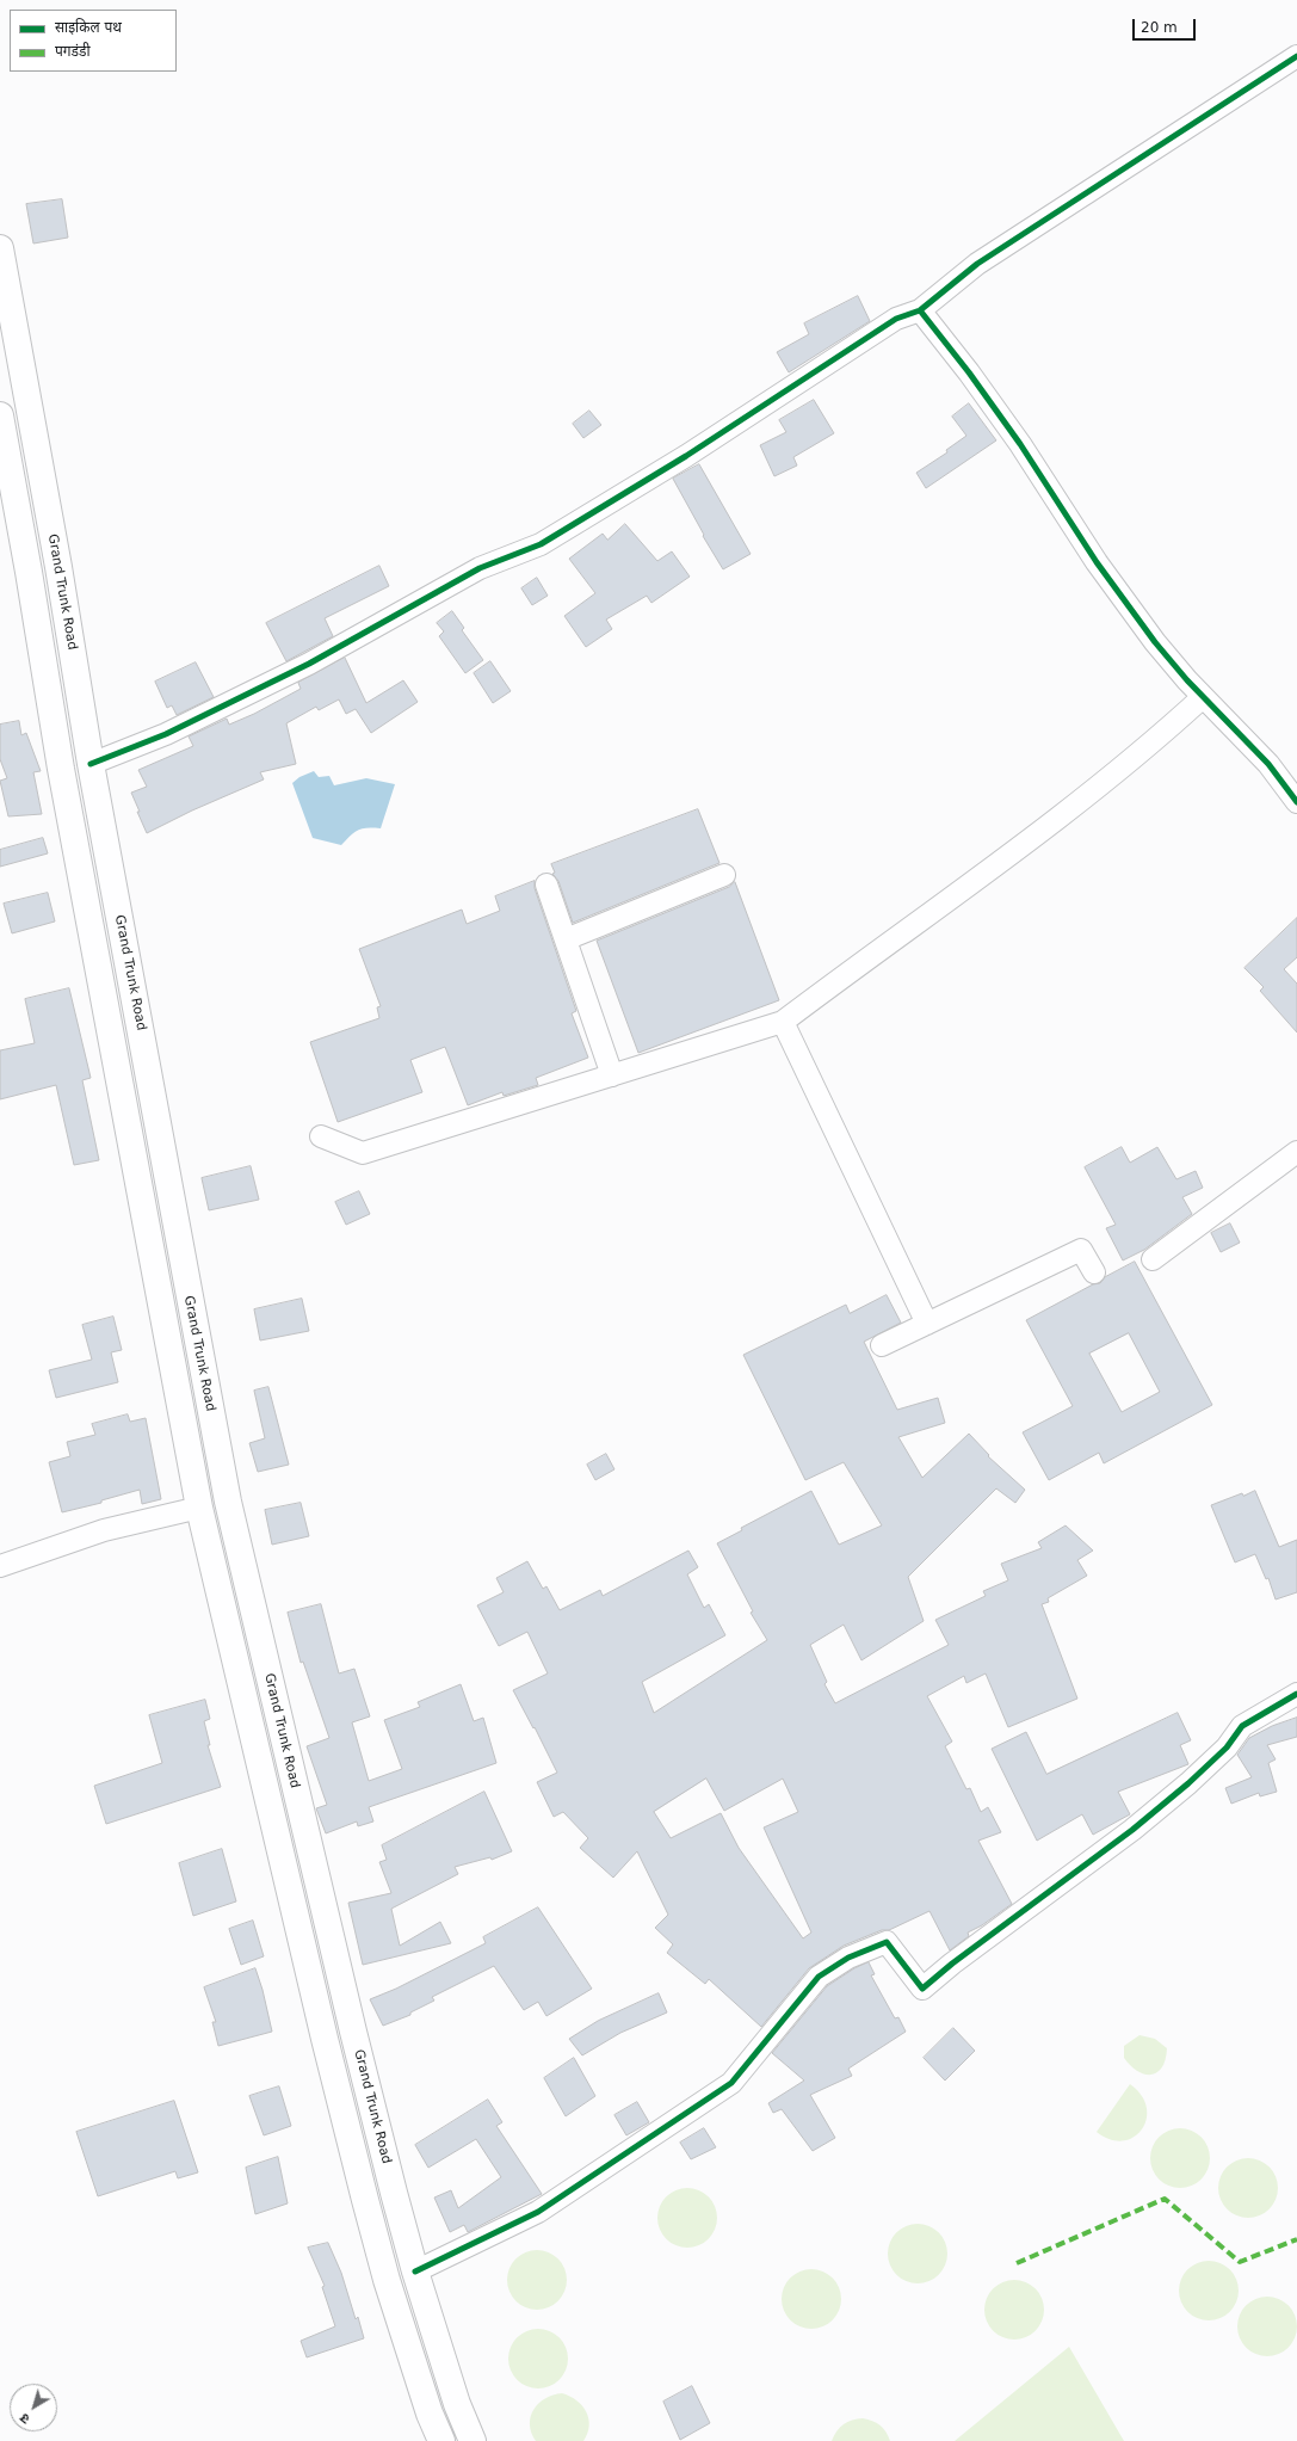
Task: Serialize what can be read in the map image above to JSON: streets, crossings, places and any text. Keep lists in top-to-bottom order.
{
  "streets": {
    "highway": ["Grand Trunk Road"]
  },
  "legend": ["साइकिल पथ", "पगडंडी"],
  "scale_bar": "20 m",
  "north": "bottom left"
}
